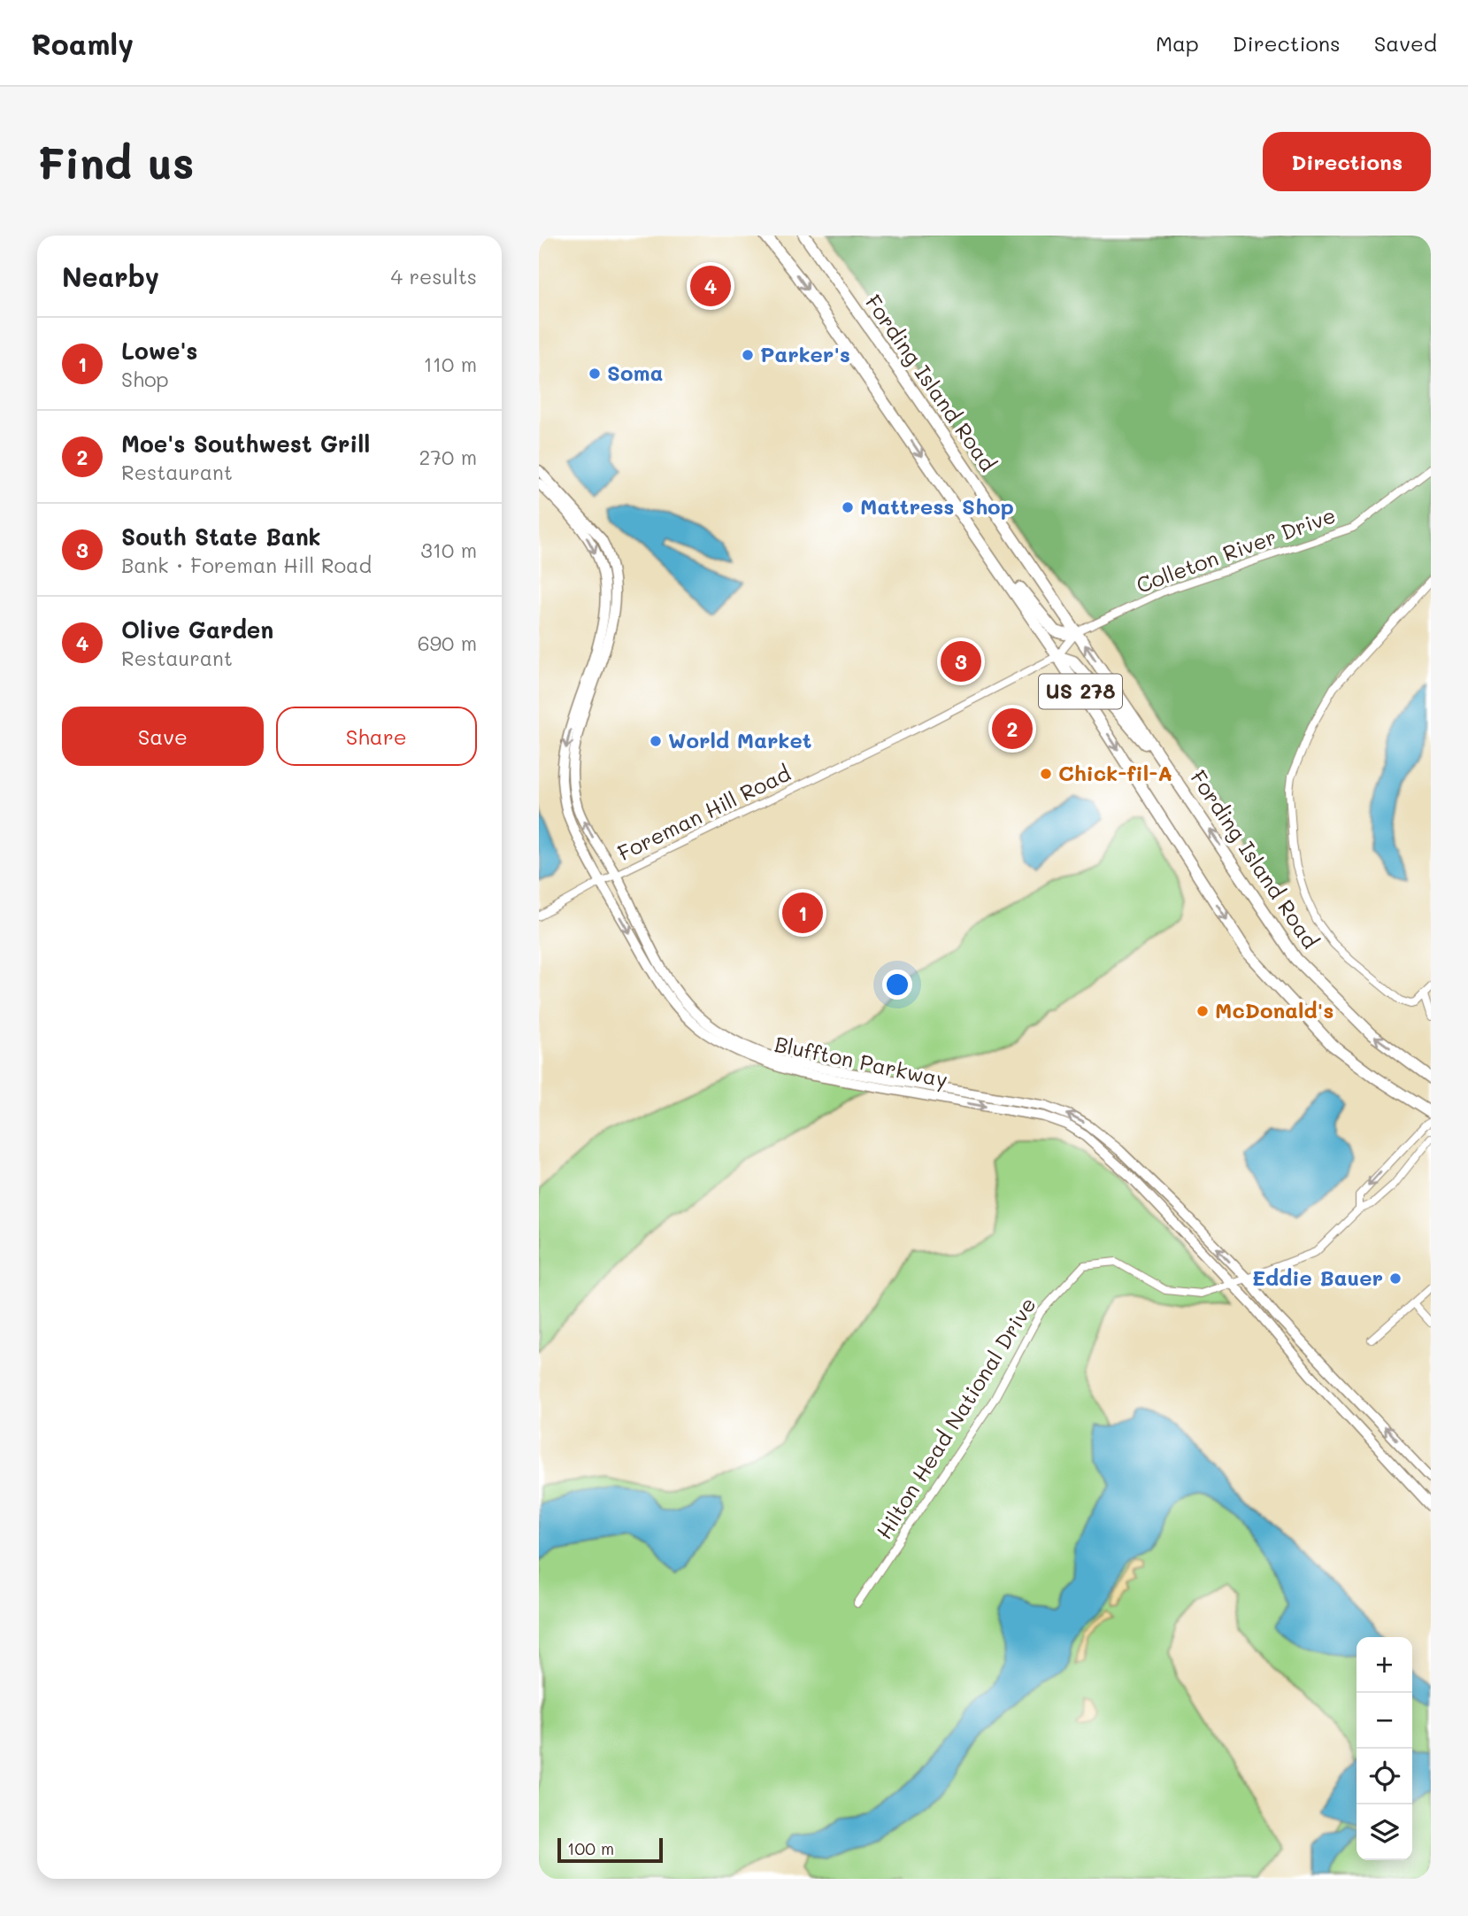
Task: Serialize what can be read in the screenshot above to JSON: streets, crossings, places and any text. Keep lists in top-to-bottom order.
{
  "streets": {
    "highway": ["Fording Island Road", "US 278"],
    "main road": ["Bluffton Parkway"],
    "street": ["Colleton River Drive", "Foreman Hill Road", "Hilton Head National Drive"]
  },
  "crossings": [
    ["Fording Island Road", "Colleton River Drive"],
    ["Fording Island Road", "Foreman Hill Road"],
    ["Colleton River Drive", "Foreman Hill Road"],
    ["US 278", "Foreman Hill Road"],
    ["Foreman Hill Road", "Bluffton Parkway"],
    ["Bluffton Parkway", "Hilton Head National Drive"]
  ],
  "places": [
    "Parker's",
    "Soma",
    "Mattress Shop",
    "World Market",
    "Chick-fil-A",
    "McDonald's",
    "Eddie Bauer"
  ],
  "scale_bar": "100 m",
  "page": {
    "header": "Roamly",
    "nav": ["Map", "Directions", "Saved"],
    "buttons": [
      "Directions",
      ["Save", "Share"]
    ],
    "title": "Find us",
    "heading": ["Nearby", "4 results"],
    "pins": [
      "4",
      "3",
      "2",
      "1"
    ],
    "list": [
      {
        "mark": "1",
        "name": "Lowe's",
        "note": "Shop",
        "value": "110 m"
      },
      {
        "mark": "2",
        "name": "Moe's Southwest Grill",
        "note": "Restaurant",
        "value": "270 m"
      },
      {
        "mark": "3",
        "name": "South State Bank",
        "note": "Bank · Foreman Hill Road",
        "value": "310 m"
      },
      {
        "mark": "4",
        "name": "Olive Garden",
        "note": "Restaurant",
        "value": "690 m"
      }
    ],
    "map_buttons": ["+", "−"],
    "scale": "100 m"
  }
}
